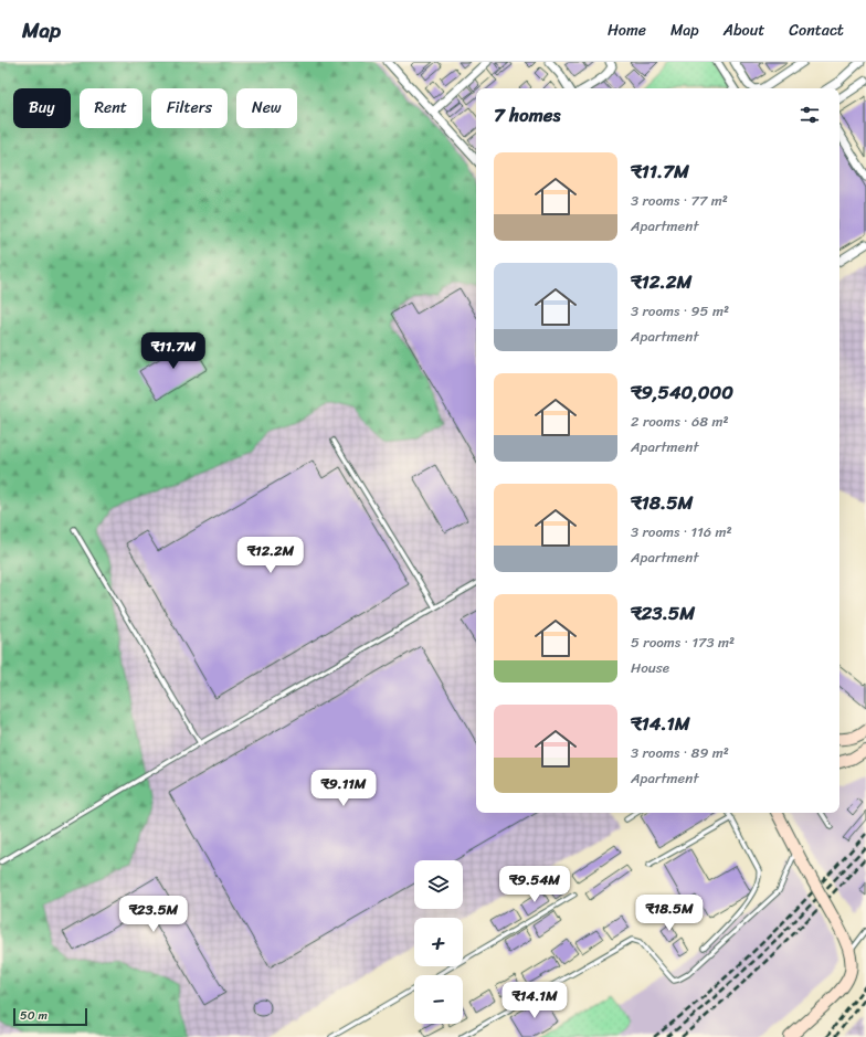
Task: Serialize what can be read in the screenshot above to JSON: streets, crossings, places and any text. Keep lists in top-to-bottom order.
{
  "scale_bar": "50 m",
  "page": {
    "header": "Map",
    "nav": [
      "Home",
      "Map",
      "About",
      "Contact"
    ],
    "chip": [
      "Buy",
      "Rent",
      "Filters",
      "New"
    ],
    "heading": "7 homes",
    "list": [
      {
        "name": "₹11.7M",
        "note": "3 rooms · 77 m² · Apartment"
      },
      {
        "name": "₹12.2M",
        "note": "3 rooms · 95 m² · Apartment"
      },
      {
        "name": "₹9,540,000",
        "note": "2 rooms · 68 m² · Apartment"
      },
      {
        "name": "₹18.5M",
        "note": "3 rooms · 116 m² · Apartment"
      },
      {
        "name": "₹23.5M",
        "note": "5 rooms · 173 m² · House"
      },
      {
        "name": "₹14.1M",
        "note": "3 rooms · 89 m² · Apartment"
      }
    ],
    "price": [
      "₹11.7M",
      "₹12.2M",
      "₹9.11M",
      "₹9.54M",
      "₹18.5M",
      "₹23.5M",
      "₹14.1M"
    ],
    "map_buttons": ["+", "−"],
    "scale": "50 m"
  }
}
